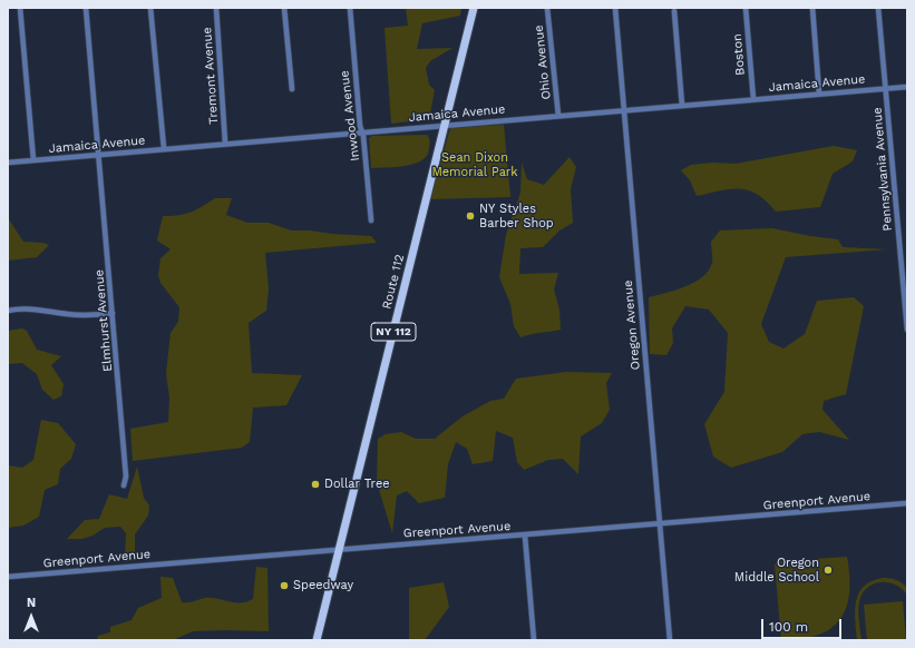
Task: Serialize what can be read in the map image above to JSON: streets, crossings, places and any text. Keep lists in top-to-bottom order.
{
  "streets": {
    "main road": ["Route 112", "NY 112"],
    "street": [
      "Boston",
      "Ohio Avenue",
      "Tremont Avenue",
      "Jamaica Avenue",
      "Inwood Avenue",
      "Pennsylvania Avenue",
      "Elmhurst Avenue",
      "Oregon Avenue",
      "Greenport Avenue"
    ]
  },
  "crossings": [
    ["Boston", "Jamaica Avenue"],
    ["Ohio Avenue", "Jamaica Avenue"],
    ["Tremont Avenue", "Jamaica Avenue"],
    ["Jamaica Avenue", "Inwood Avenue"],
    ["Jamaica Avenue", "Pennsylvania Avenue"],
    ["Jamaica Avenue", "Route 112"],
    ["Jamaica Avenue", "Elmhurst Avenue"],
    ["Jamaica Avenue", "Oregon Avenue"],
    ["Route 112", "Greenport Avenue"],
    ["Oregon Avenue", "Greenport Avenue"]
  ],
  "parks": ["Sean Dixon Memorial Park"],
  "places": [
    "NY Styles Barber Shop",
    "Dollar Tree",
    "Oregon Middle School",
    "Speedway"
  ],
  "scale_bar": "100 m",
  "north": "top"
}
